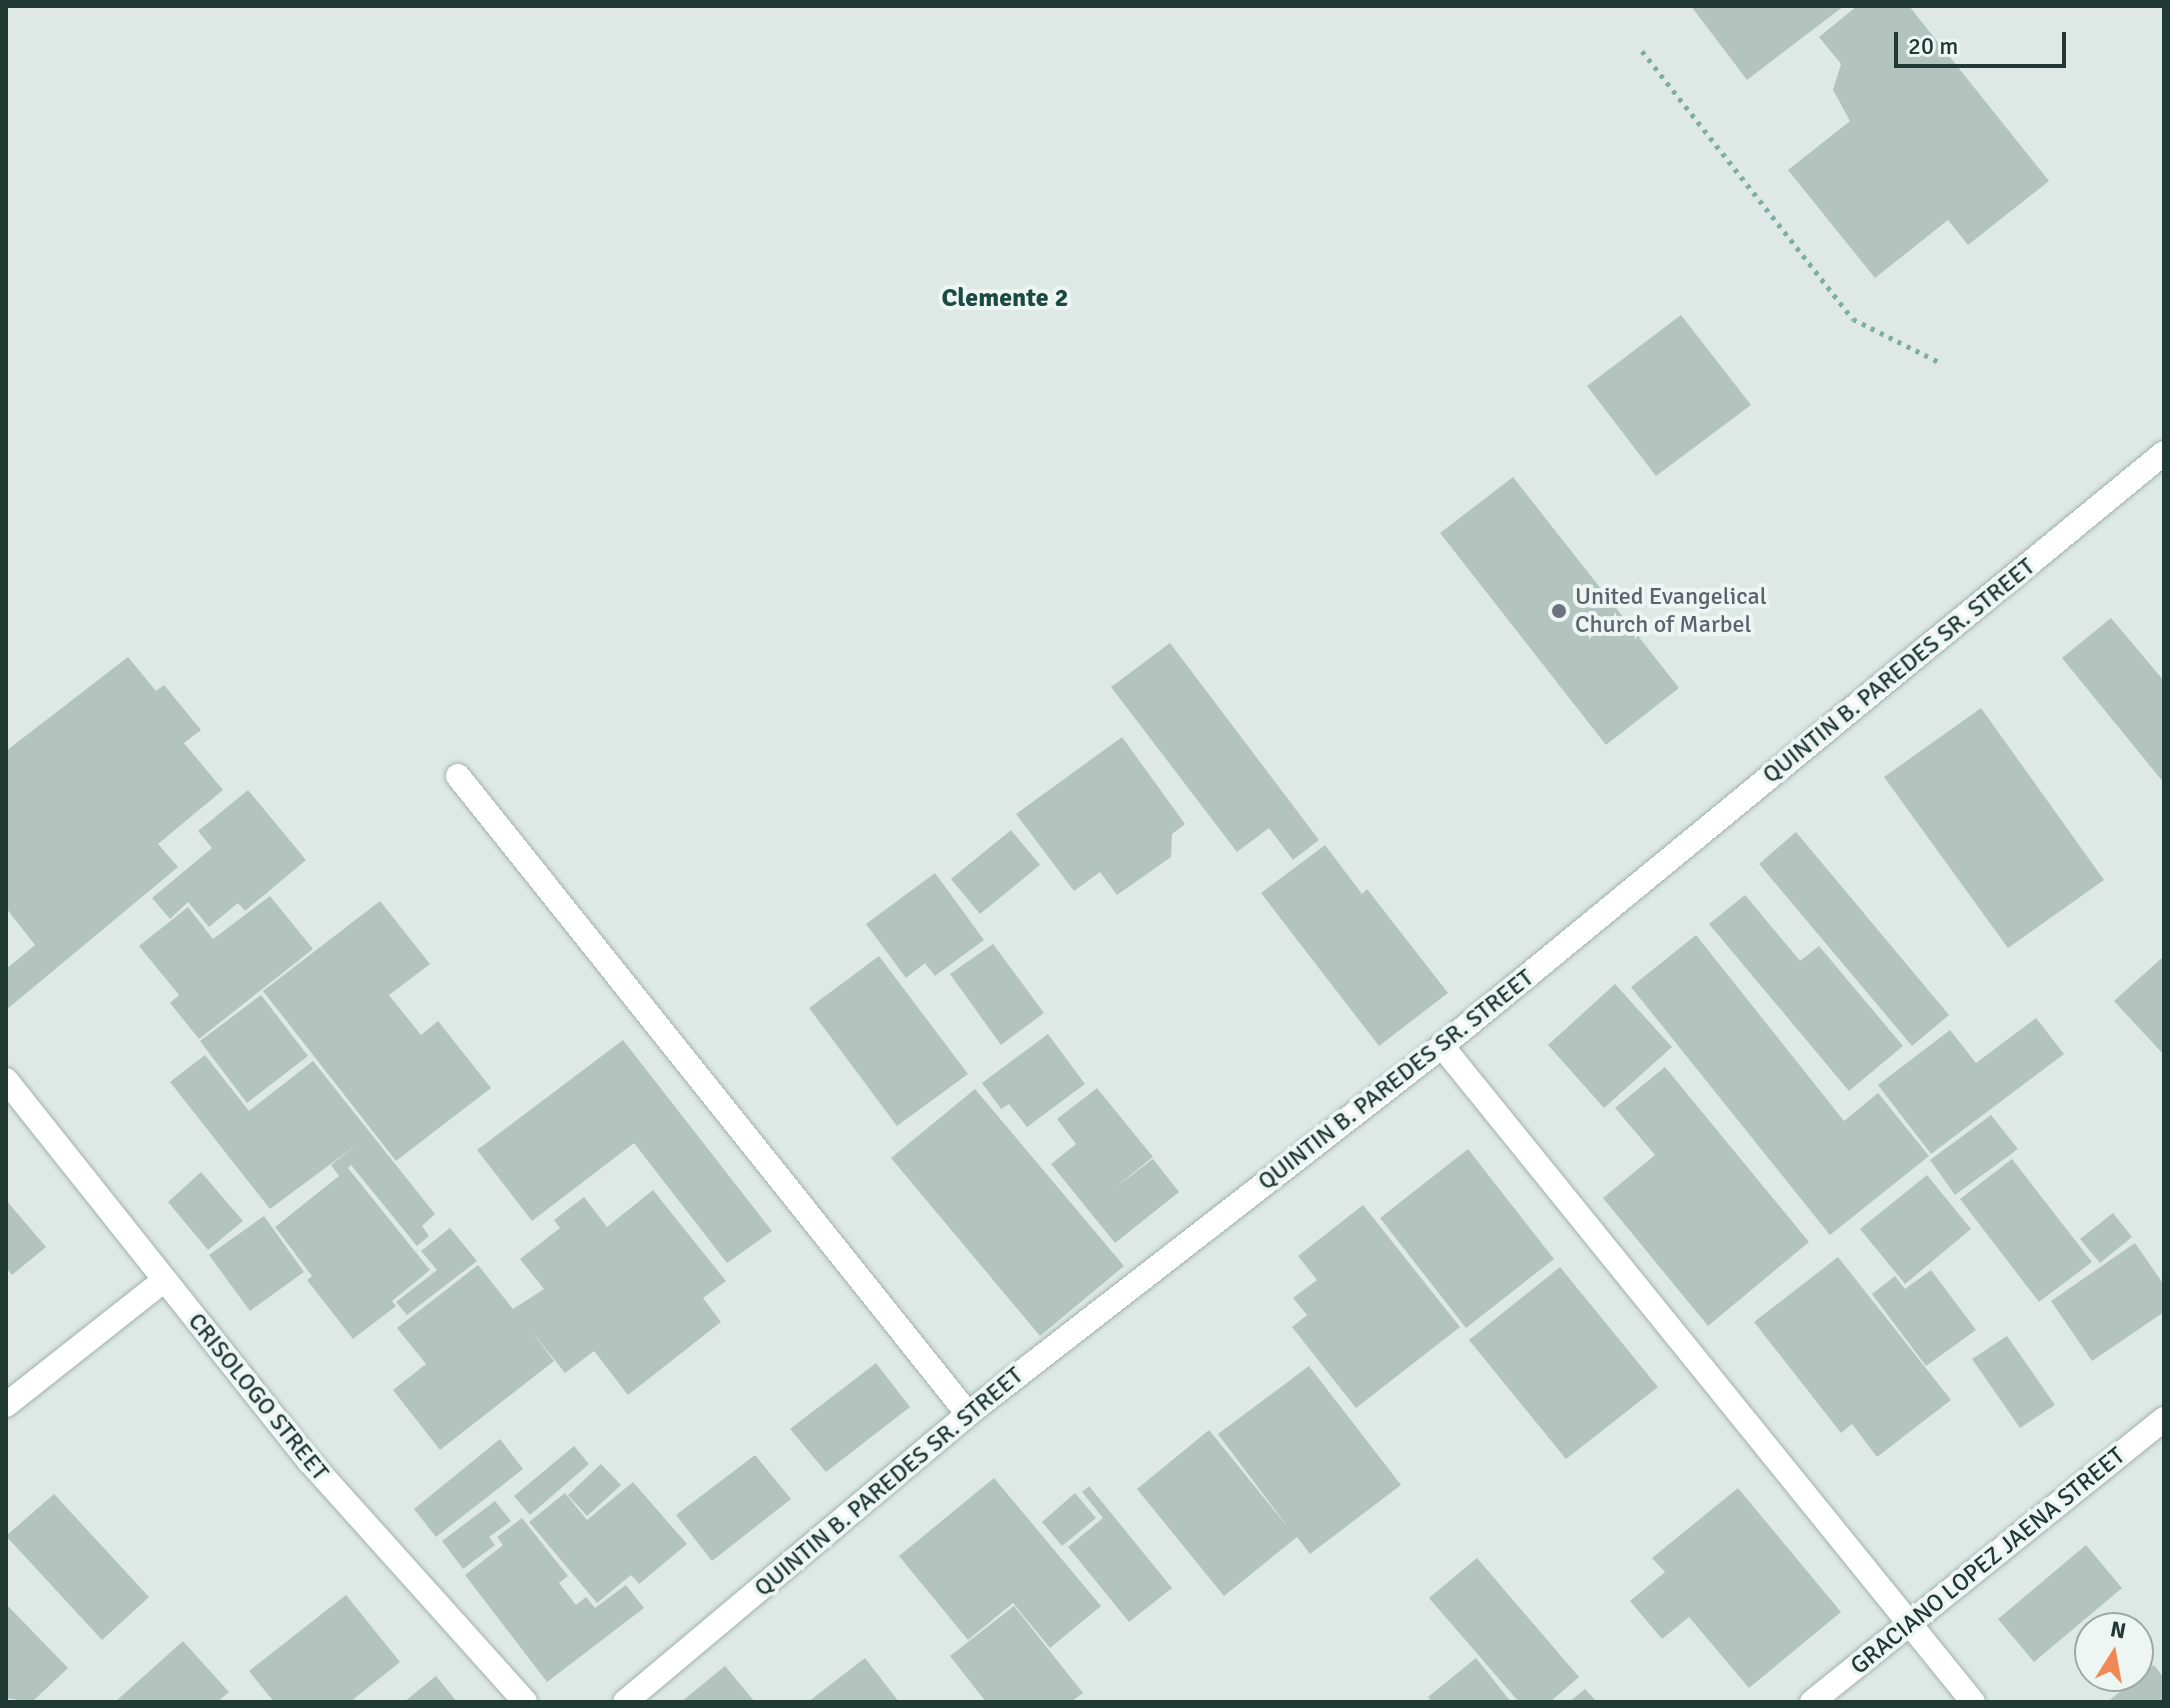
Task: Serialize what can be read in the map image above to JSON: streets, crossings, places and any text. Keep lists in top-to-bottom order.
{
  "streets": {
    "street": ["QUINTIN B. PAREDES SR. STREET", "CRISOLOGO STREET", "GRACIANO LOPEZ JAENA STREET"]
  },
  "districts": ["Clemente 2"],
  "places": ["United Evangelical Church of Marbel"],
  "scale_bar": "20 m",
  "north": "top"
}
